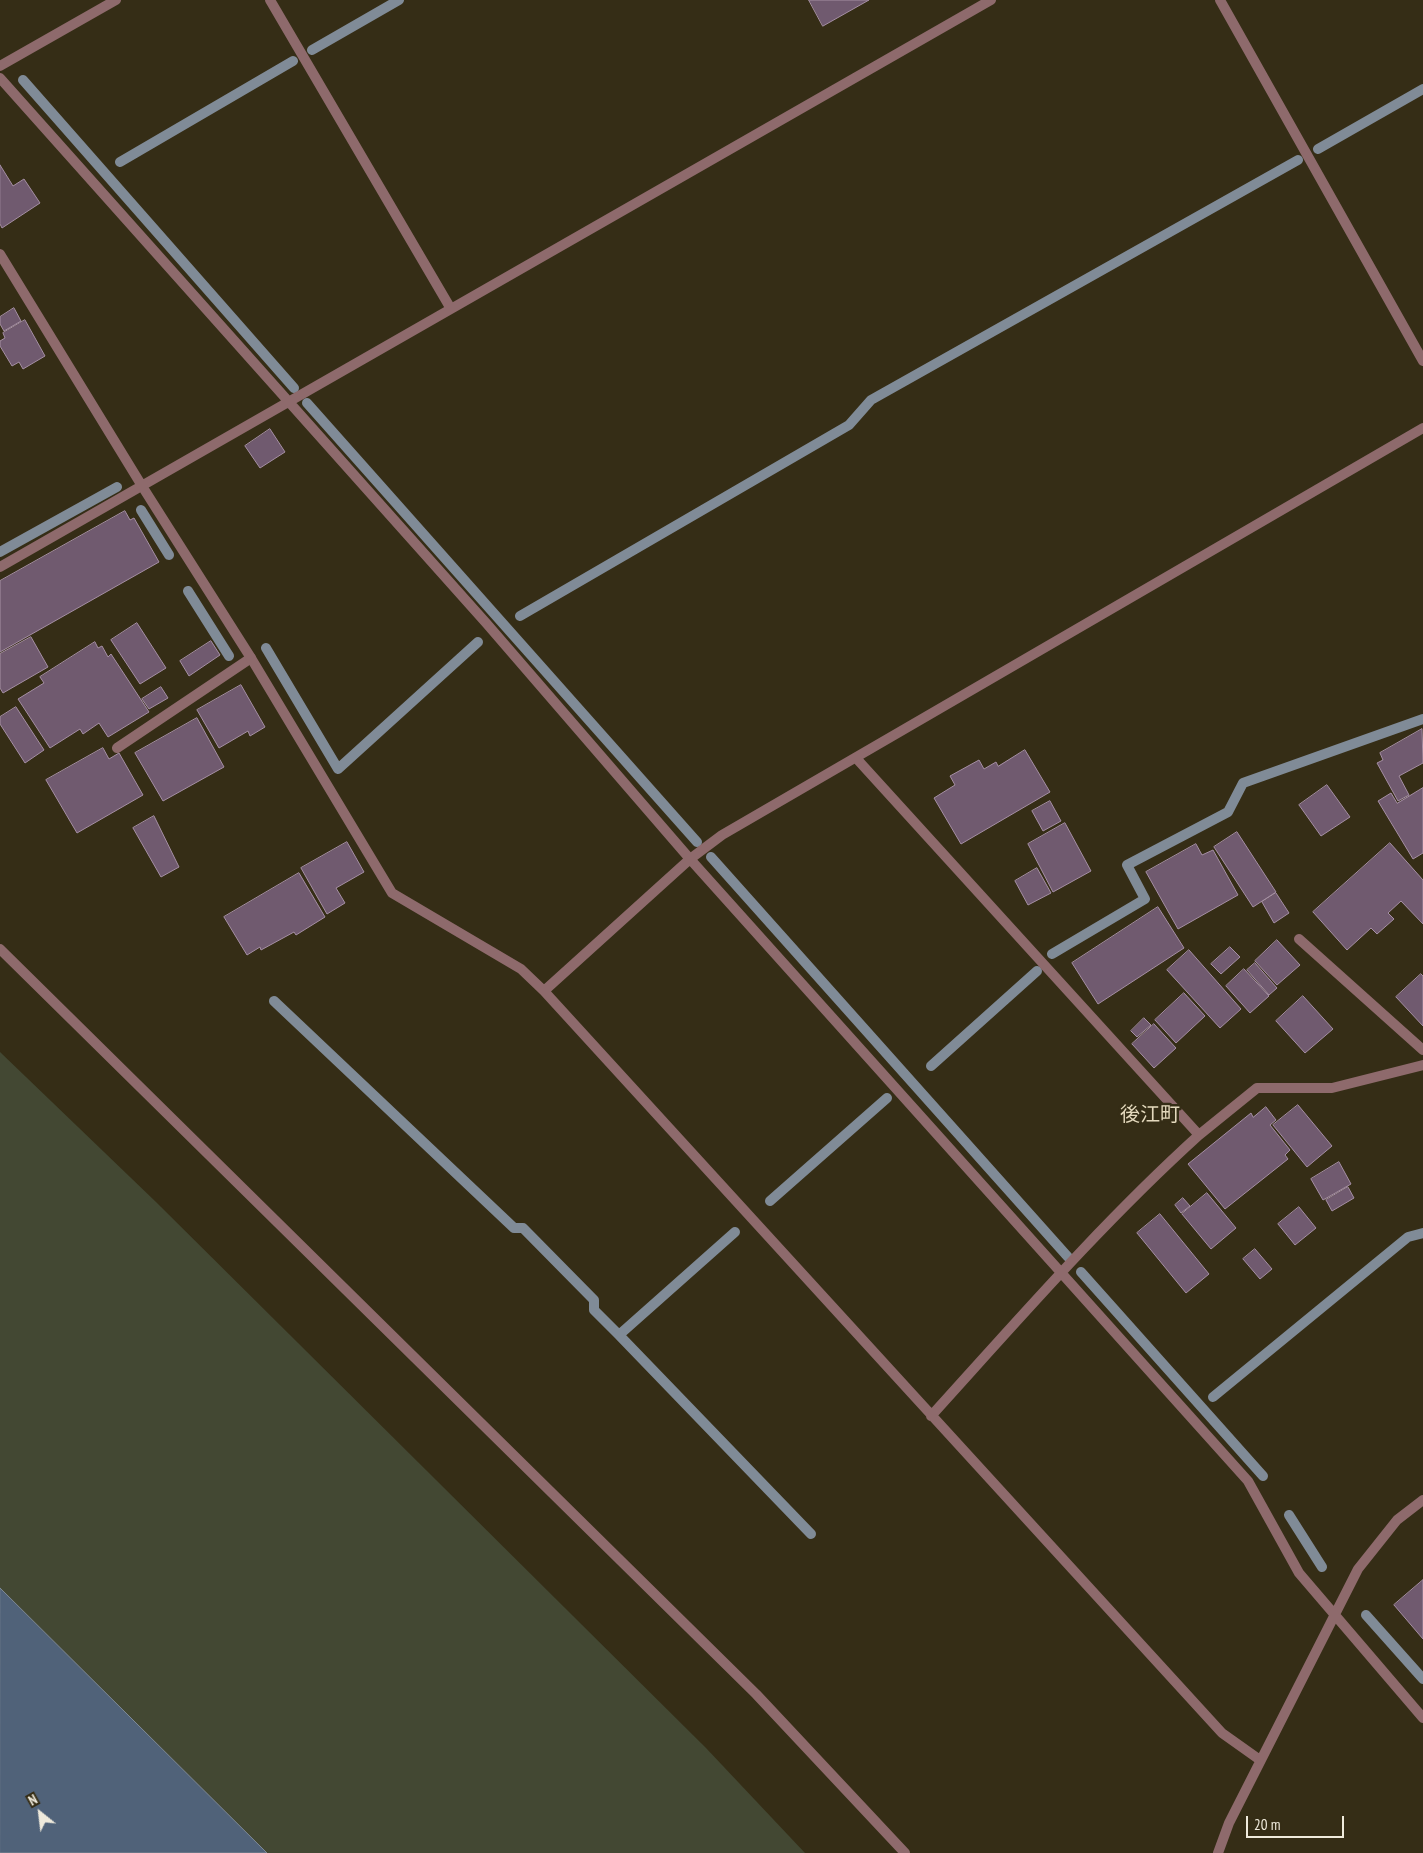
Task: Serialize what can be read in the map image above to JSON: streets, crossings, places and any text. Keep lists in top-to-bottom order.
{
  "districts": ["後江町"],
  "scale_bar": "20 m",
  "north": "top left"
}
